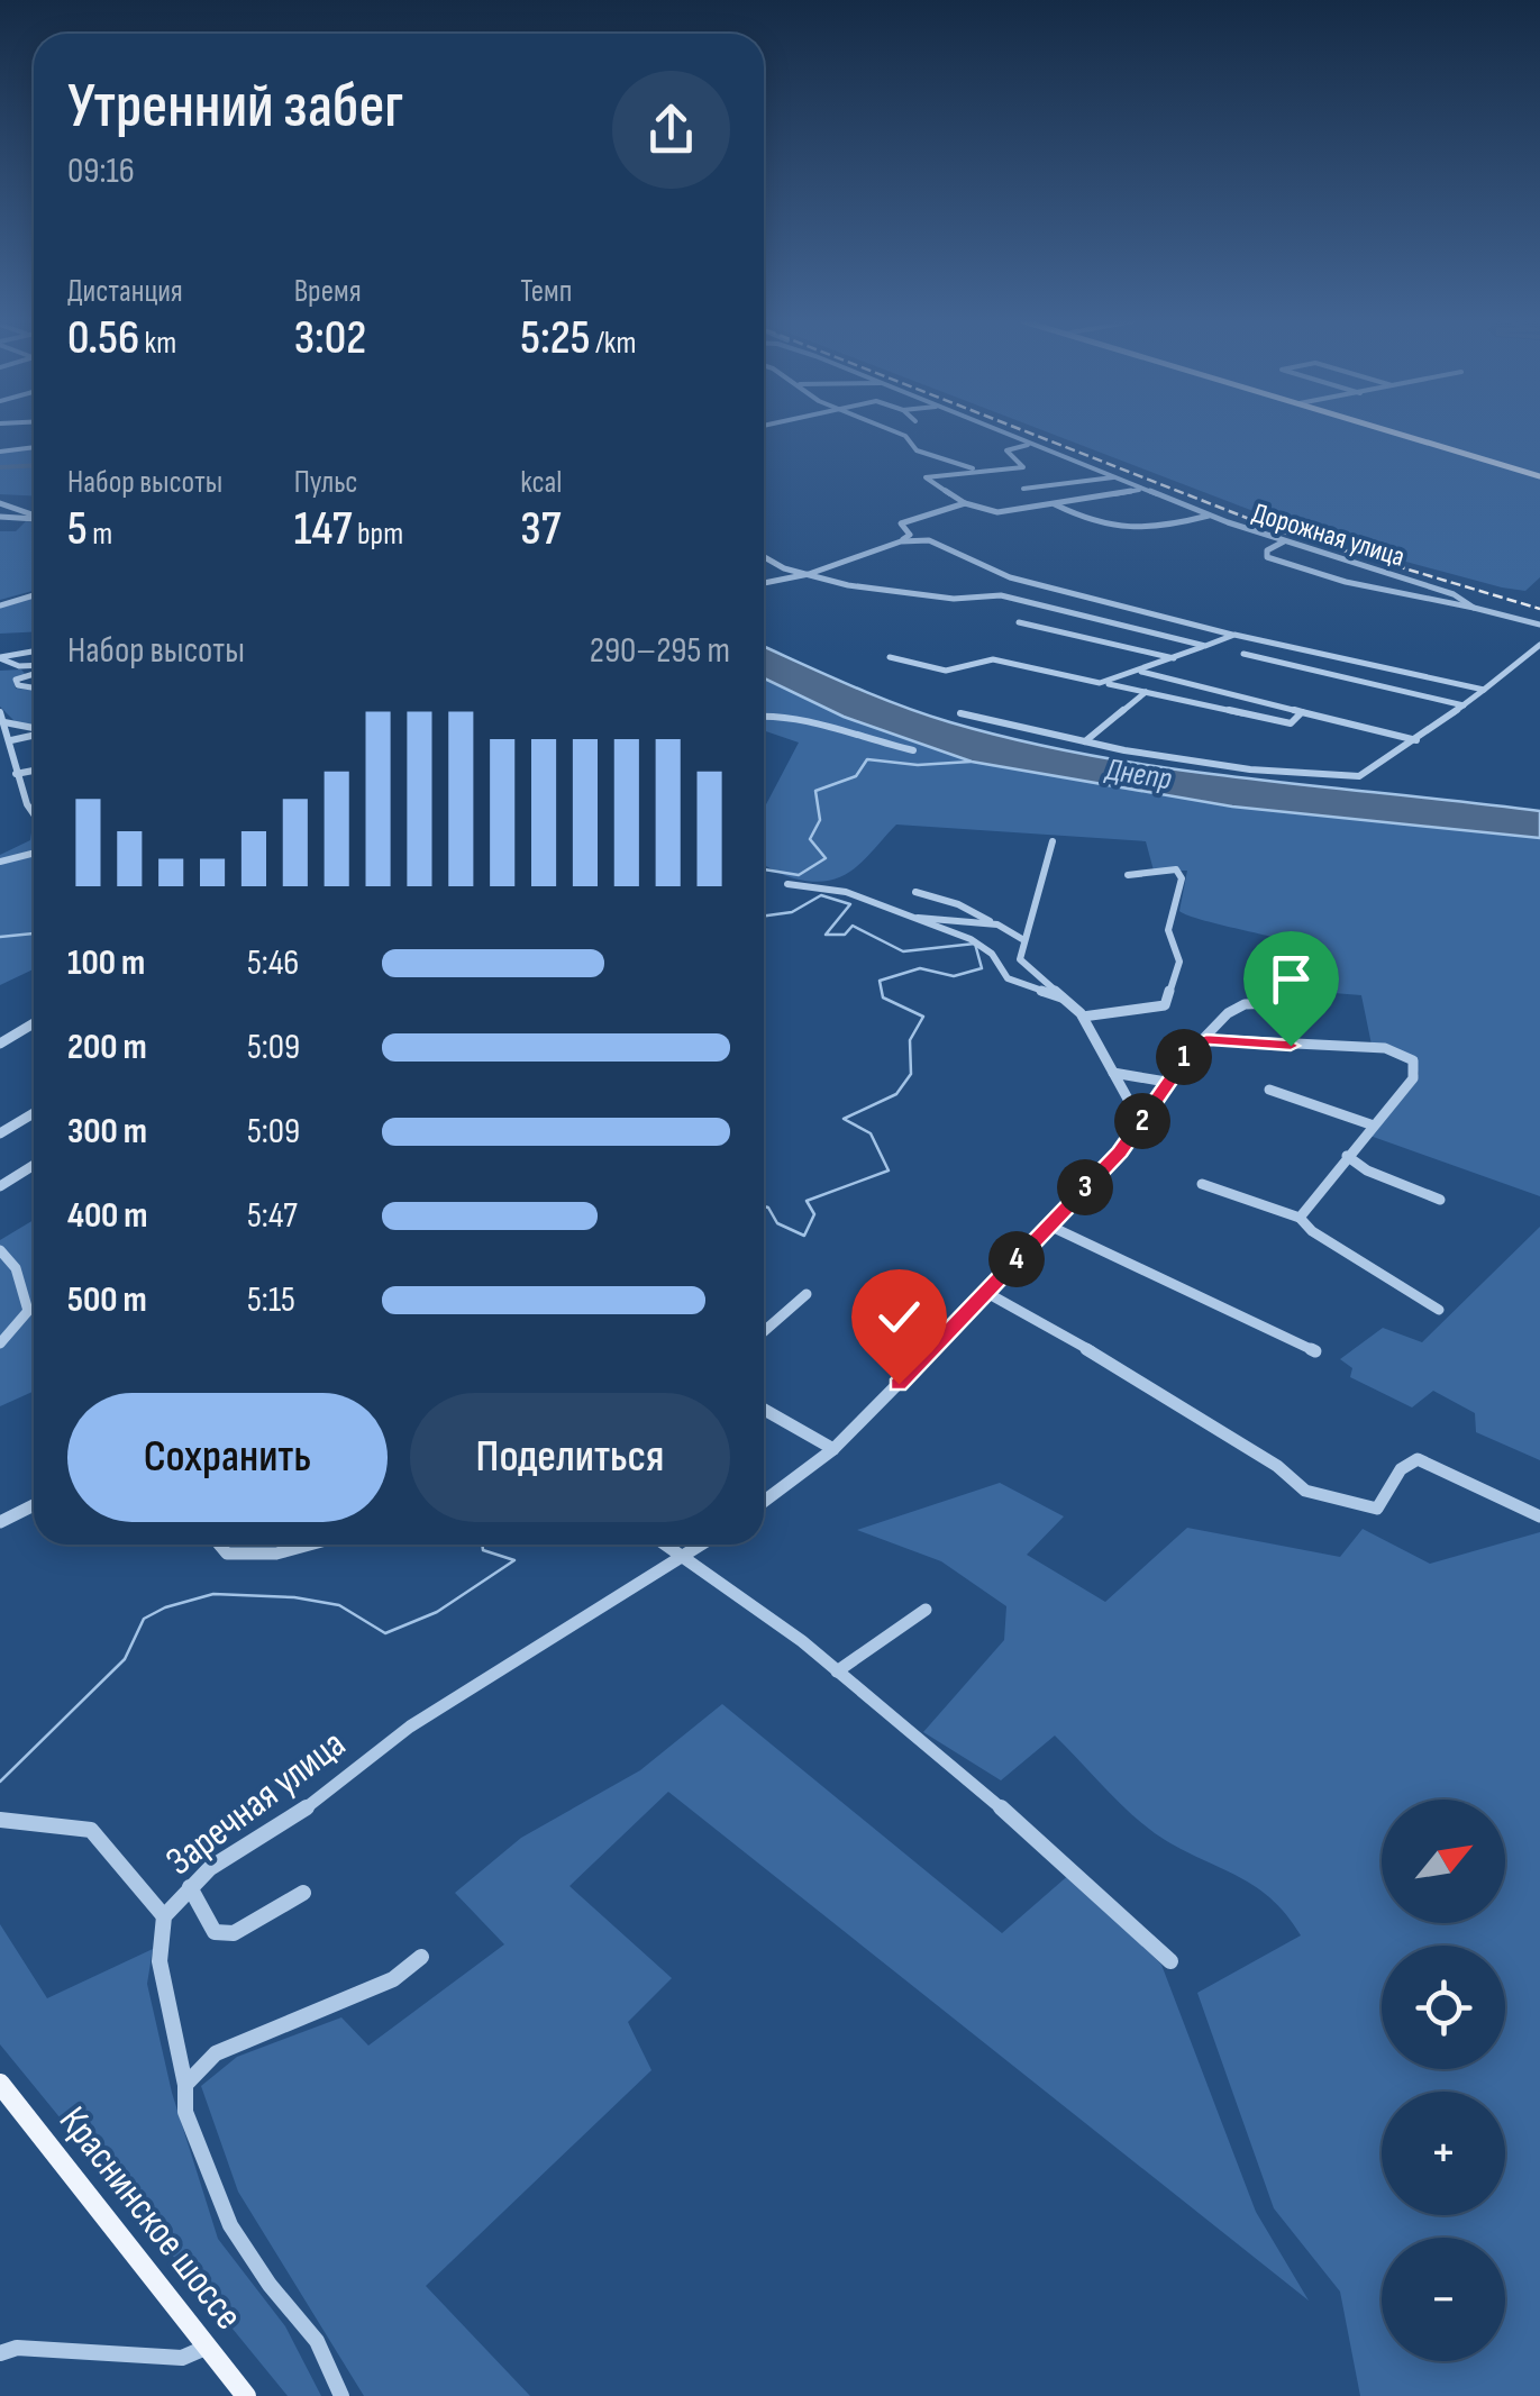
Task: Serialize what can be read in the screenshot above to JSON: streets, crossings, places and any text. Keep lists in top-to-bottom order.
{
  "streets": {
    "main road": ["Краснинское шоссе"],
    "street": ["Дорожная улица", "Заречная улица"]
  },
  "water": ["Днепр"],
  "north": "top right",
  "page": {
    "heading": ["Утренний забег", "09:16"],
    "stats": [
      ["Дистанция", "0.56 km"],
      ["Время", "3:02"],
      ["Темп", "5:25 /km"],
      ["Набор высоты", "5 m"],
      ["Пульс", "147 bpm"],
      ["kcal", "37"]
    ],
    "chart": ["Набор высоты", "290–295 m"],
    "list": [
      {
        "name": "100 m",
        "note": "5:46"
      },
      {
        "name": "200 m",
        "note": "5:09"
      },
      {
        "name": "300 m",
        "note": "5:09"
      },
      {
        "name": "400 m",
        "note": "5:47"
      },
      {
        "name": "500 m",
        "note": "5:15"
      }
    ],
    "pins": [
      "1",
      "2",
      "3",
      "4"
    ],
    "buttons": ["Сохранить", "Поделиться"],
    "map_buttons": ["+", "−"]
  }
}
